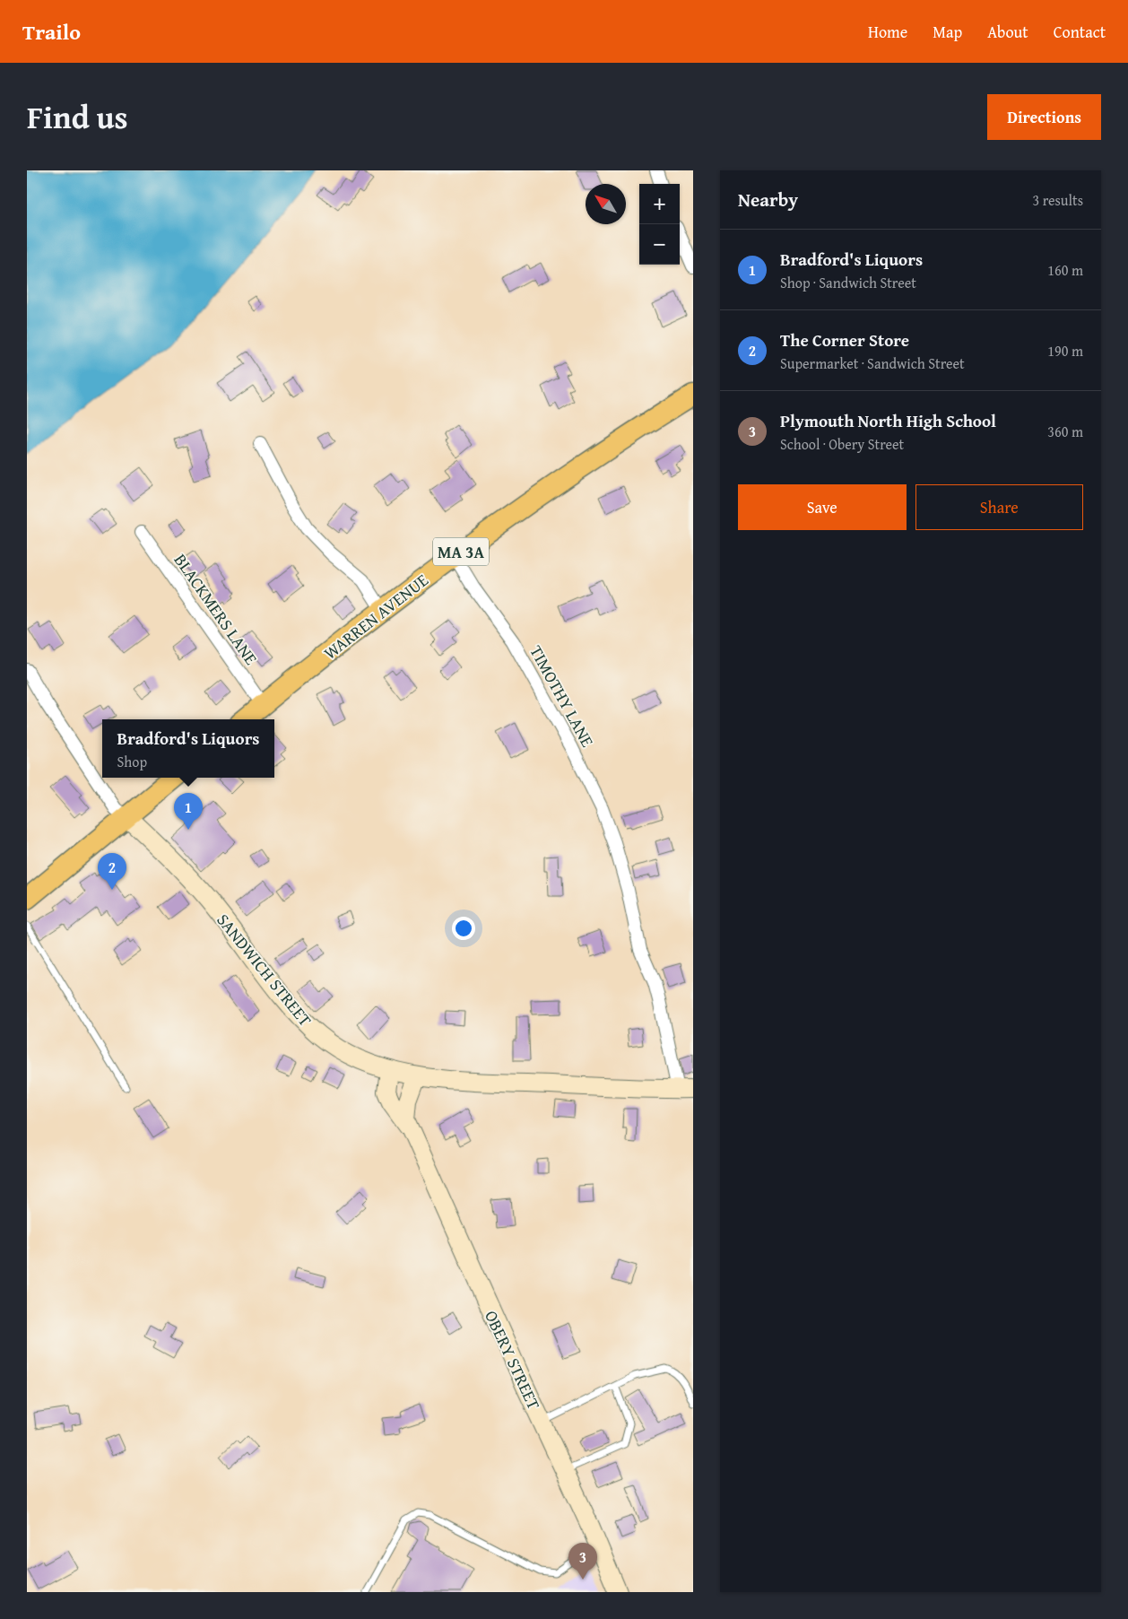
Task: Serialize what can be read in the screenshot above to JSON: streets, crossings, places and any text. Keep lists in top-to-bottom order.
{
  "streets": {
    "main road": [
      "MA 3A",
      "WARREN AVENUE",
      "SANDWICH STREET",
      "OBERY STREET"
    ],
    "street": ["BLACKMERS LANE", "TIMOTHY LANE"]
  },
  "crossings": [
    ["BLACKMERS LANE", "WARREN AVENUE"],
    ["WARREN AVENUE", "TIMOTHY LANE"],
    ["TIMOTHY LANE", "SANDWICH STREET"],
    ["SANDWICH STREET", "OBERY STREET"]
  ],
  "north": "top left",
  "page": {
    "header": "Trailo",
    "nav": [
      "Home",
      "Map",
      "About",
      "Contact"
    ],
    "title": "Find us",
    "buttons": [
      "Directions",
      ["Save", "Share"]
    ],
    "heading": ["Nearby", "3 results"],
    "map_buttons": ["+", "−"],
    "list": [
      {
        "mark": "1",
        "name": "Bradford's Liquors",
        "note": "Shop · Sandwich Street",
        "value": "160 m"
      },
      {
        "mark": "2",
        "name": "The Corner Store",
        "note": "Supermarket · Sandwich Street",
        "value": "190 m"
      },
      {
        "mark": "3",
        "name": "Plymouth North High School",
        "note": "School · Obery Street",
        "value": "360 m"
      }
    ],
    "popup": ["Bradford's Liquors", "Shop"],
    "pins": ["1", "2", "3"]
  }
}
